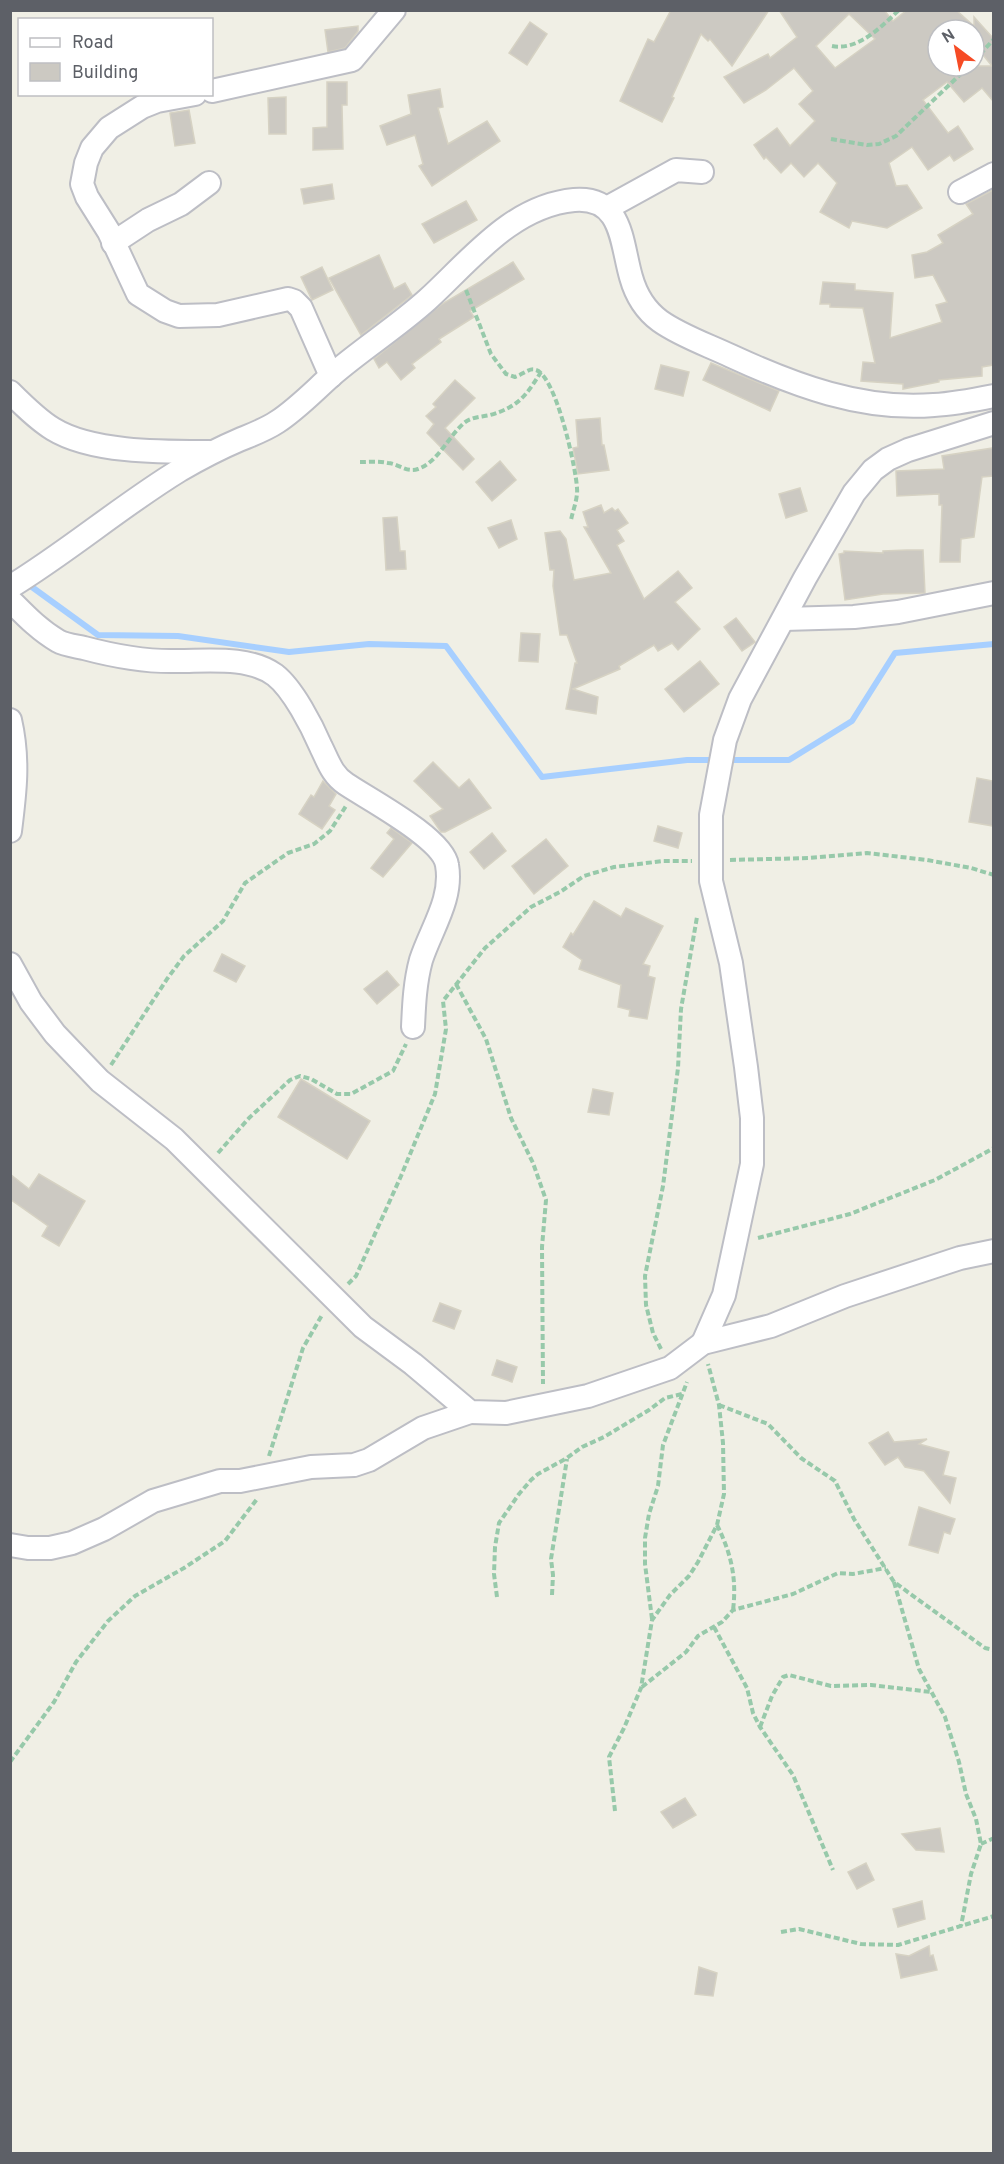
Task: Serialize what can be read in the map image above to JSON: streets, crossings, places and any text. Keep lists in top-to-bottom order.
{
  "legend": ["Road", "Building"],
  "north": "top left"
}
